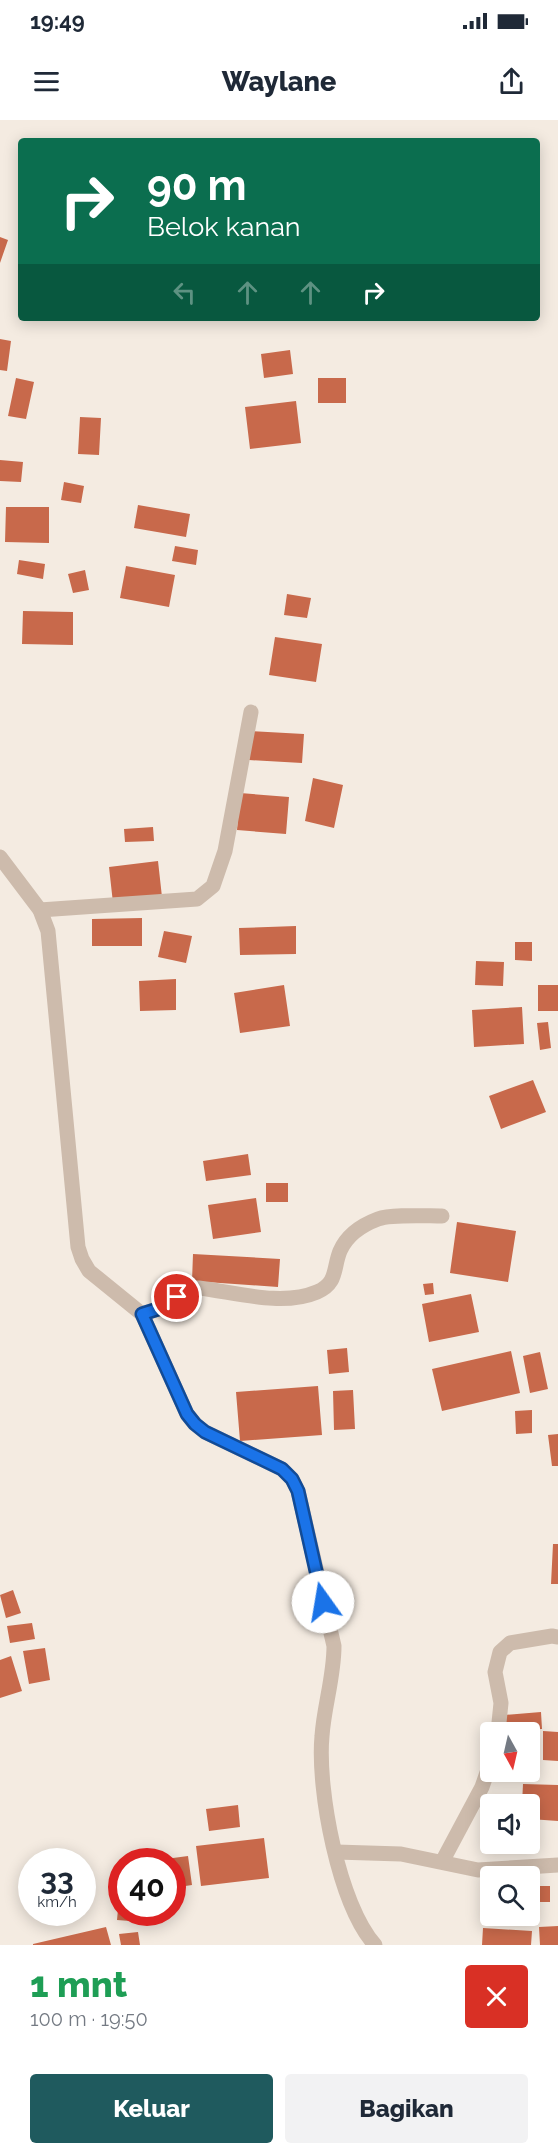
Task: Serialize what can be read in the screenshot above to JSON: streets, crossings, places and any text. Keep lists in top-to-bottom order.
{
  "north": "bottom",
  "page": {
    "status": "19:49",
    "header": "Waylane",
    "turn": ["90 m", "Belok kanan"],
    "speed": "33 km/h",
    "limit": "40",
    "heading": ["1 mnt", "100 m · 19:50"],
    "buttons": ["Keluar", "Bagikan"]
  }
}
